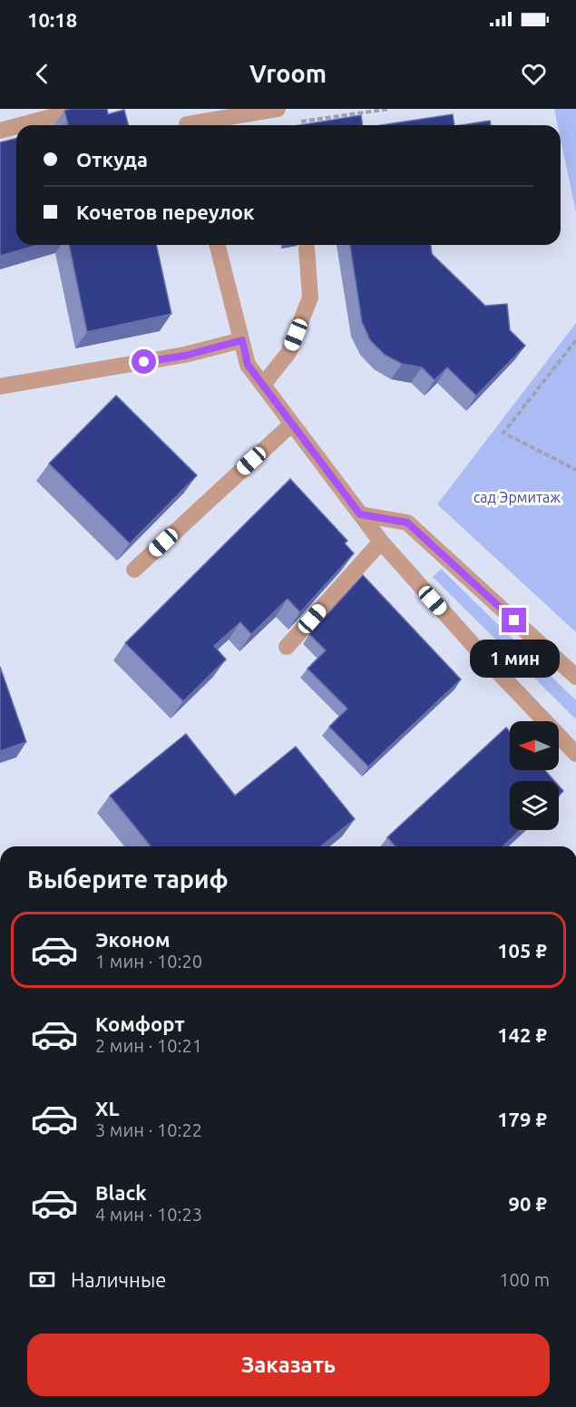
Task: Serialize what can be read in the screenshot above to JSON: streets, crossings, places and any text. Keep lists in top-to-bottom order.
{
  "parks": ["сад Эрмитаж"],
  "north": "left",
  "page": {
    "status": "10:18",
    "header": "Vroom",
    "banner": ["Откуда", "Кочетов переулок"],
    "bubble": "1 мин",
    "heading": "Выберите тариф",
    "list": [
      {
        "name": "Эконом",
        "note": "1 мин · 10:20",
        "value": "105 ₽"
      },
      {
        "name": "Комфорт",
        "note": "2 мин · 10:21",
        "value": "142 ₽"
      },
      {
        "name": "XL",
        "note": "3 мин · 10:22",
        "value": "179 ₽"
      },
      {
        "name": "Black",
        "note": "4 мин · 10:23",
        "value": "90 ₽"
      }
    ],
    "pay": ["Наличные", "100 m"],
    "buttons": "Заказать"
  }
}
